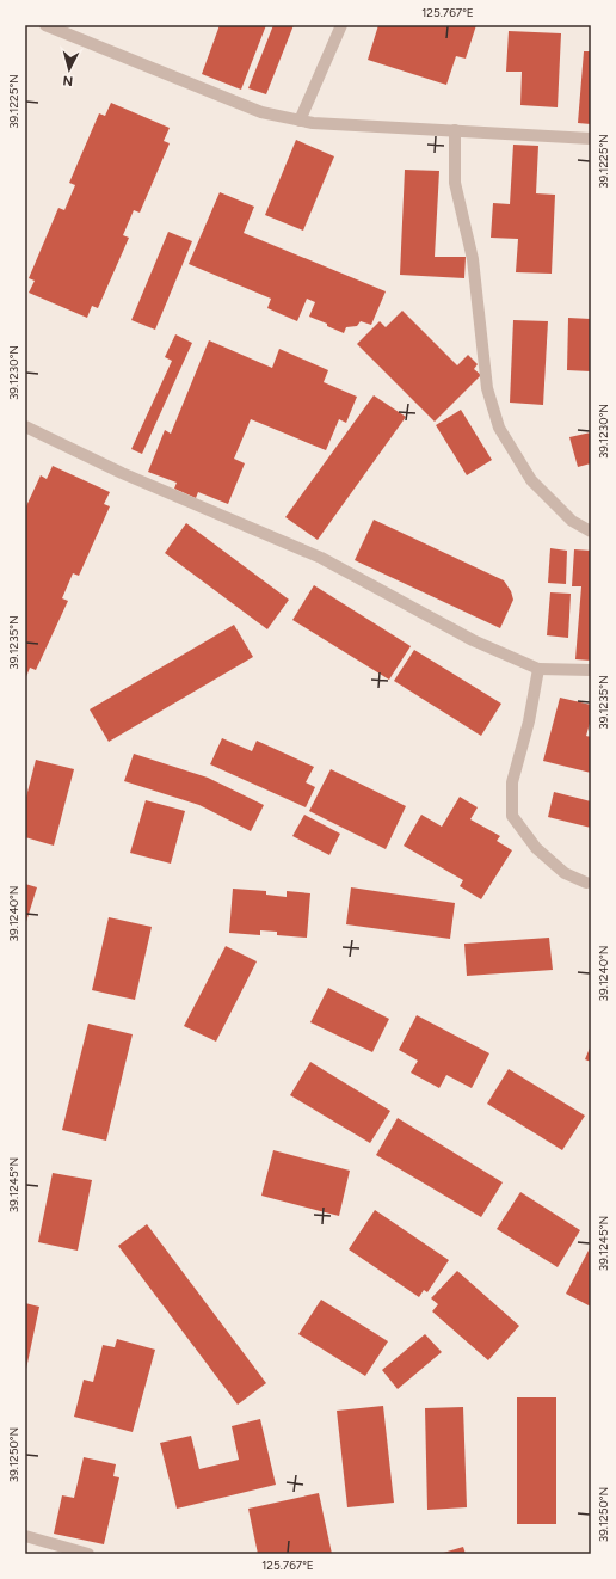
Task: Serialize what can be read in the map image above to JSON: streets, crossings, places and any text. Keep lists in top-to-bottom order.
{
  "north": "bottom",
  "coordinates": [
    "125.767°E",
    "39.1225°N",
    "39.1230°N",
    "39.1235°N",
    "39.1240°N",
    "39.1245°N",
    "39.1250°N"
  ]
}
